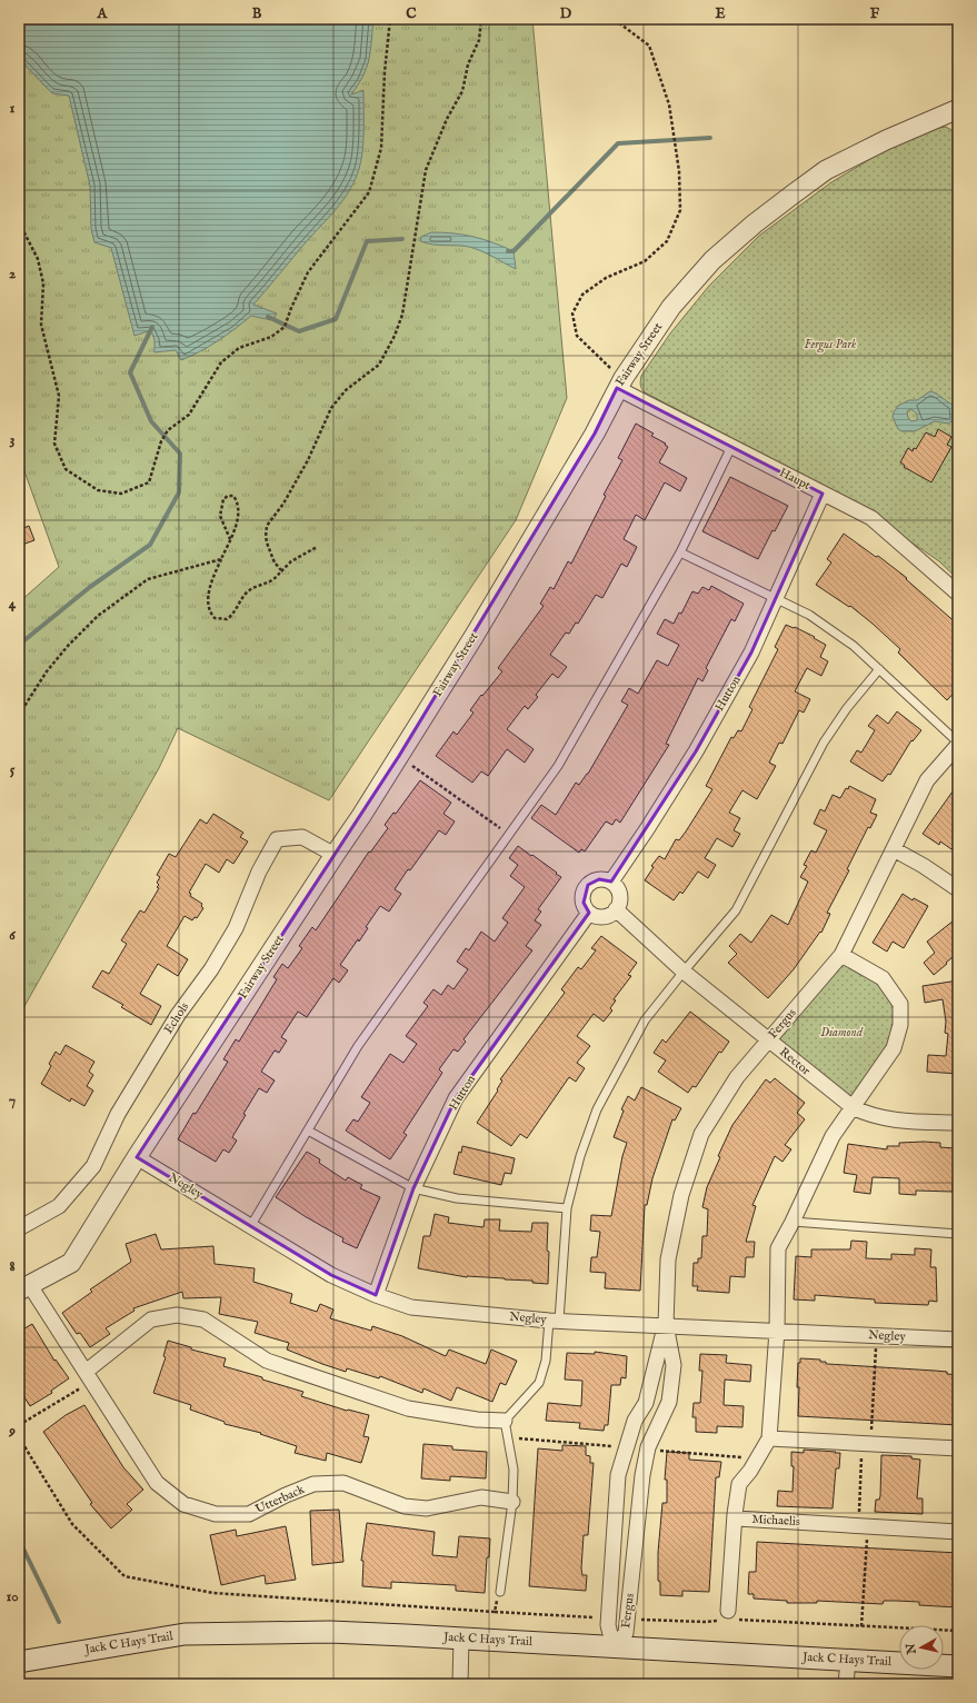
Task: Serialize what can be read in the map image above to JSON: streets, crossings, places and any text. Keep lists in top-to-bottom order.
{
  "streets": {
    "main road": ["Jack C Hays Trail"],
    "street": [
      "Fairway Street",
      "Haupt",
      "Hutton",
      "Echols",
      "Fergus",
      "Rector",
      "Negley",
      "Utterback",
      "Michaelis"
    ]
  },
  "crossings": [
    ["Fairway Street", "Haupt"],
    ["Fairway Street", "Echols"],
    ["Fairway Street", "Negley"],
    ["Fairway Street", "Utterback"],
    ["Haupt", "Hutton"],
    ["Hutton", "Rector"],
    ["Hutton", "Negley"],
    ["Fergus", "Rector"],
    ["Fergus", "Negley"],
    ["Fergus", "Jack C Hays Trail"]
  ],
  "parks": ["Fergus Park", "Diamond"],
  "north": "left",
  "grid": {
    "columns": [
      "A",
      "B",
      "C",
      "D",
      "E",
      "F"
    ],
    "rows": [
      "1",
      "2",
      "3",
      "4",
      "5",
      "6",
      "7",
      "8",
      "9",
      "10"
    ]
  }
}
